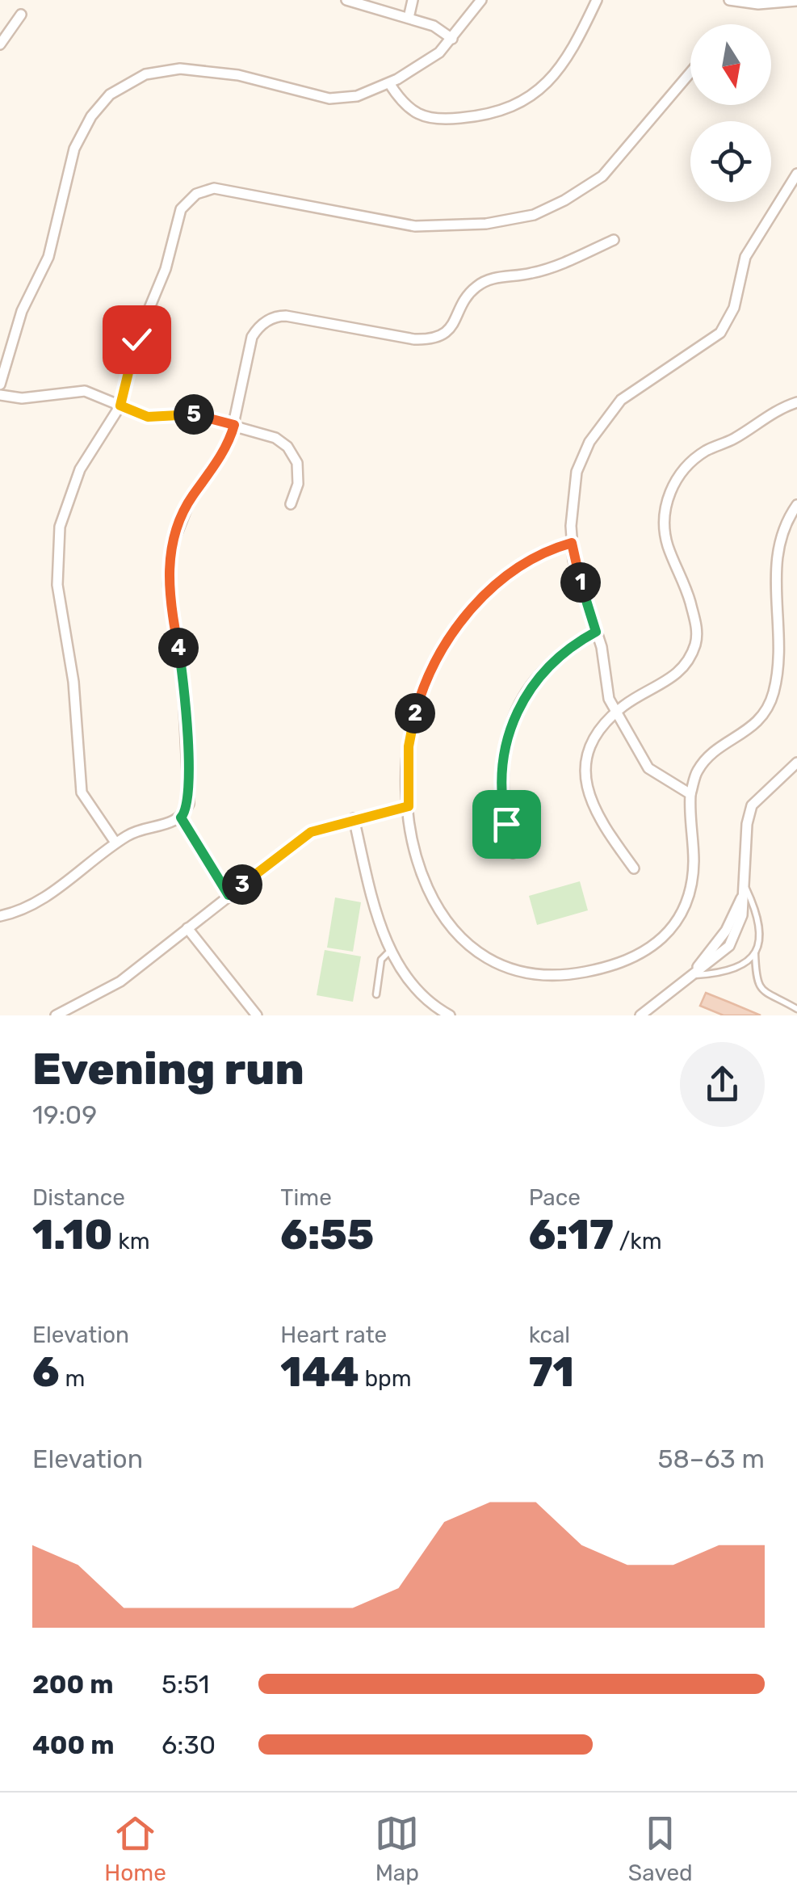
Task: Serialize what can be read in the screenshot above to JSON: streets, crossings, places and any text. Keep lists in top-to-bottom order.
{
  "north": "bottom",
  "page": {
    "pins": [
      "5",
      "1",
      "4",
      "2",
      "3"
    ],
    "heading": ["Evening run", "19:09"],
    "stats": [
      ["Distance", "1.10 km"],
      ["Time", "6:55"],
      ["Pace", "6:17 /km"],
      ["Elevation", "6 m"],
      ["Heart rate", "144 bpm"],
      ["kcal", "71"]
    ],
    "chart": ["Elevation", "58–63 m"],
    "list": [
      {
        "name": "200 m",
        "note": "5:51"
      },
      {
        "name": "400 m",
        "note": "6:30"
      }
    ],
    "tabs": ["Home", "Map", "Saved"]
  }
}
